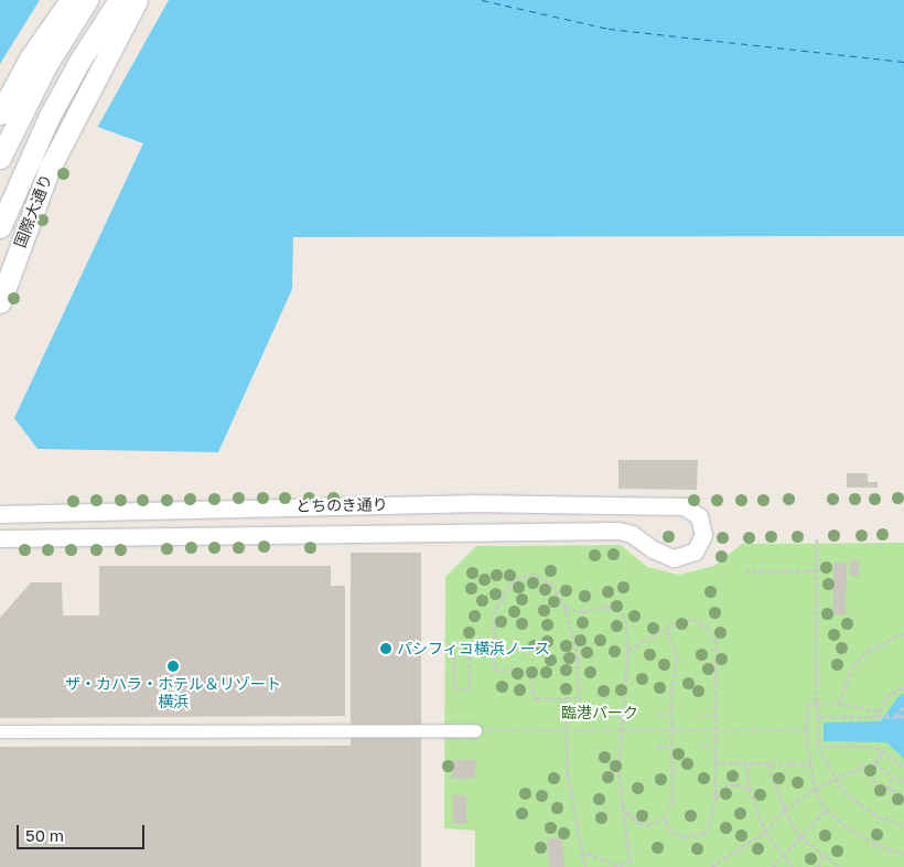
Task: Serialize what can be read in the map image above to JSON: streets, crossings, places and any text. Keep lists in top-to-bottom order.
{
  "streets": {
    "street": ["国際大通り", "とちのき通り"]
  },
  "parks": ["臨港パーク"],
  "places": ["パシフィコ横浜ノース", "ザ・カハラ・ホテル＆リゾート 横浜"],
  "scale_bar": "50 m"
}
